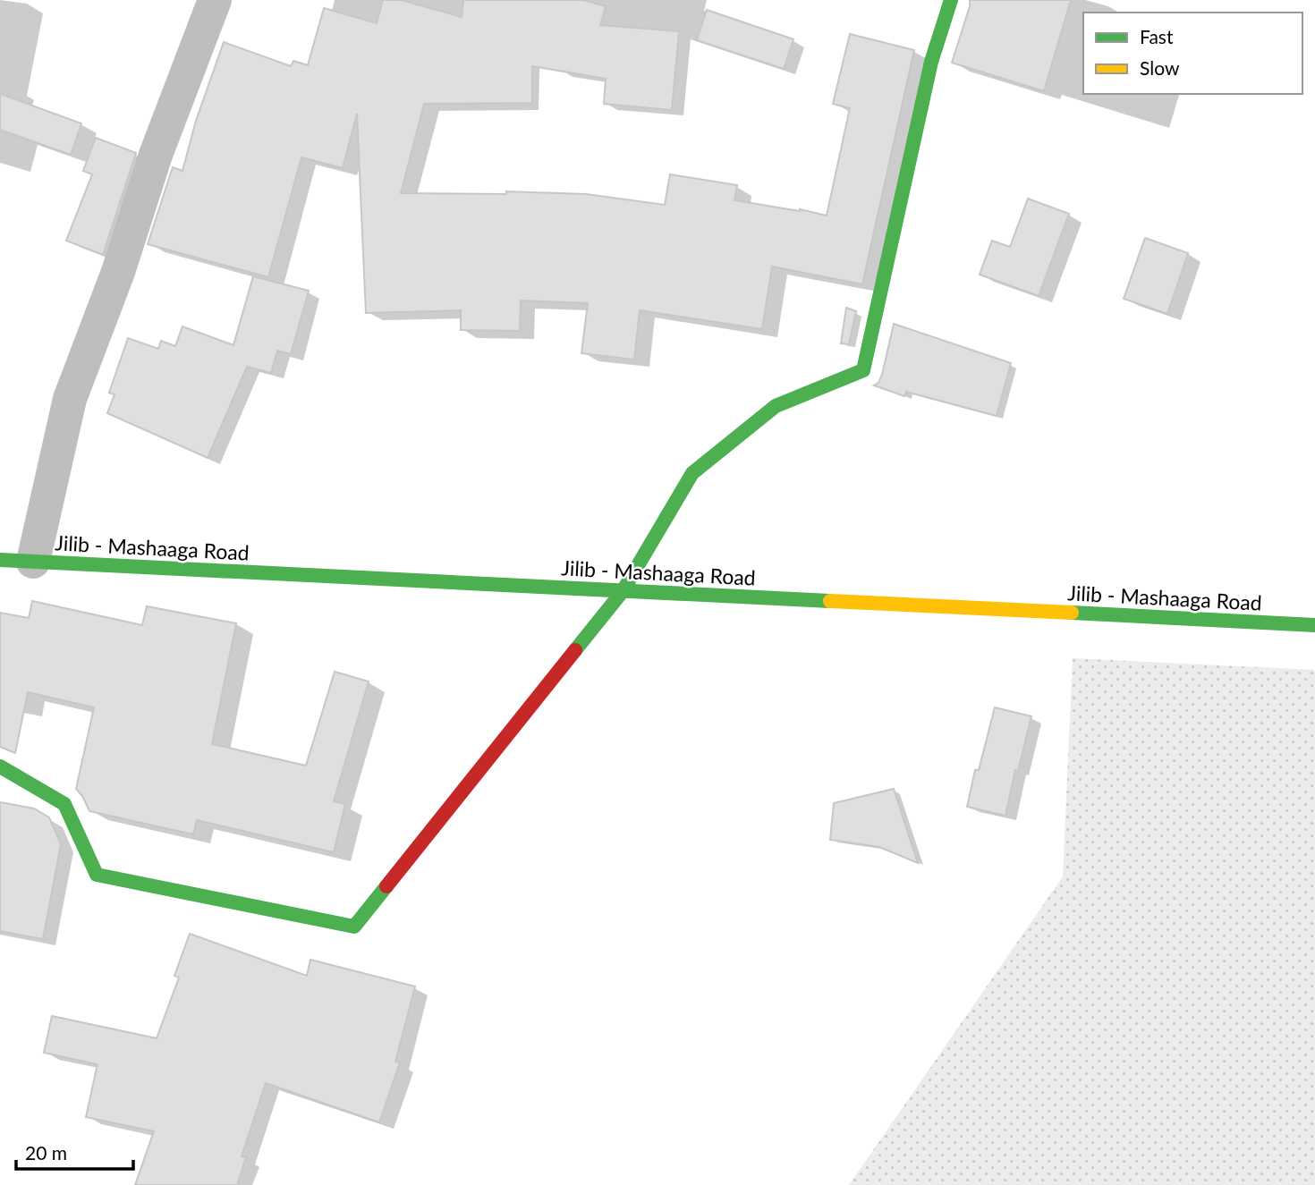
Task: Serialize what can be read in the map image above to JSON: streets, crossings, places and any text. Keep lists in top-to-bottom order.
{
  "streets": {
    "street": ["Jilib - Mashaaga Road"]
  },
  "legend": ["Fast", "Slow"],
  "scale_bar": "20 m"
}
